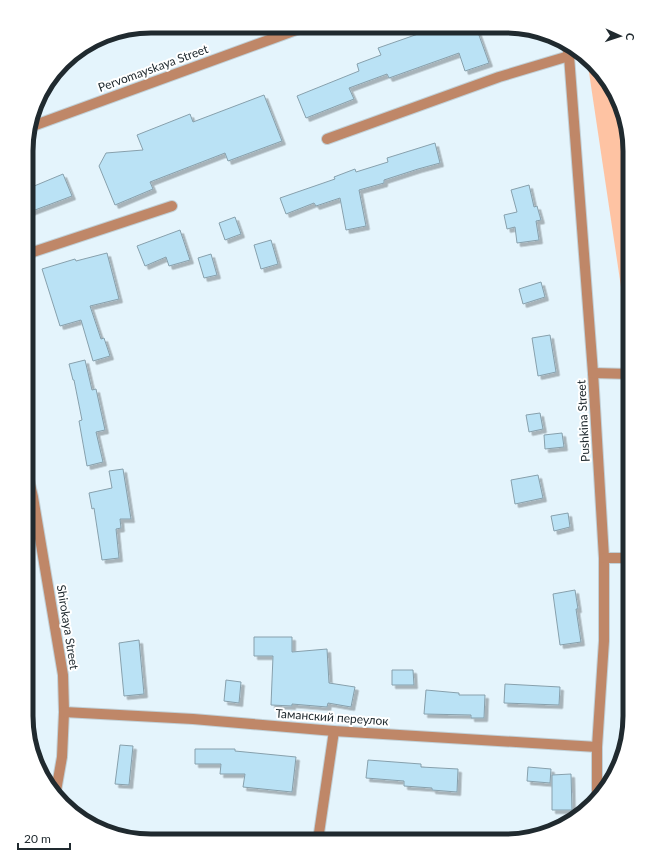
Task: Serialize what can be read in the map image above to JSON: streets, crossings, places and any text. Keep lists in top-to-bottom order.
{
  "streets": {
    "street": [
      "Pervomayskaya Street",
      "Pushkina Street",
      "Shirokaya Street",
      "Таманский переулок"
    ]
  },
  "crossings": [
    ["Pushkina Street", "Таманский переулок"],
    ["Shirokaya Street", "Таманский переулок"]
  ],
  "scale_bar": "20 m",
  "north": "right"
}
